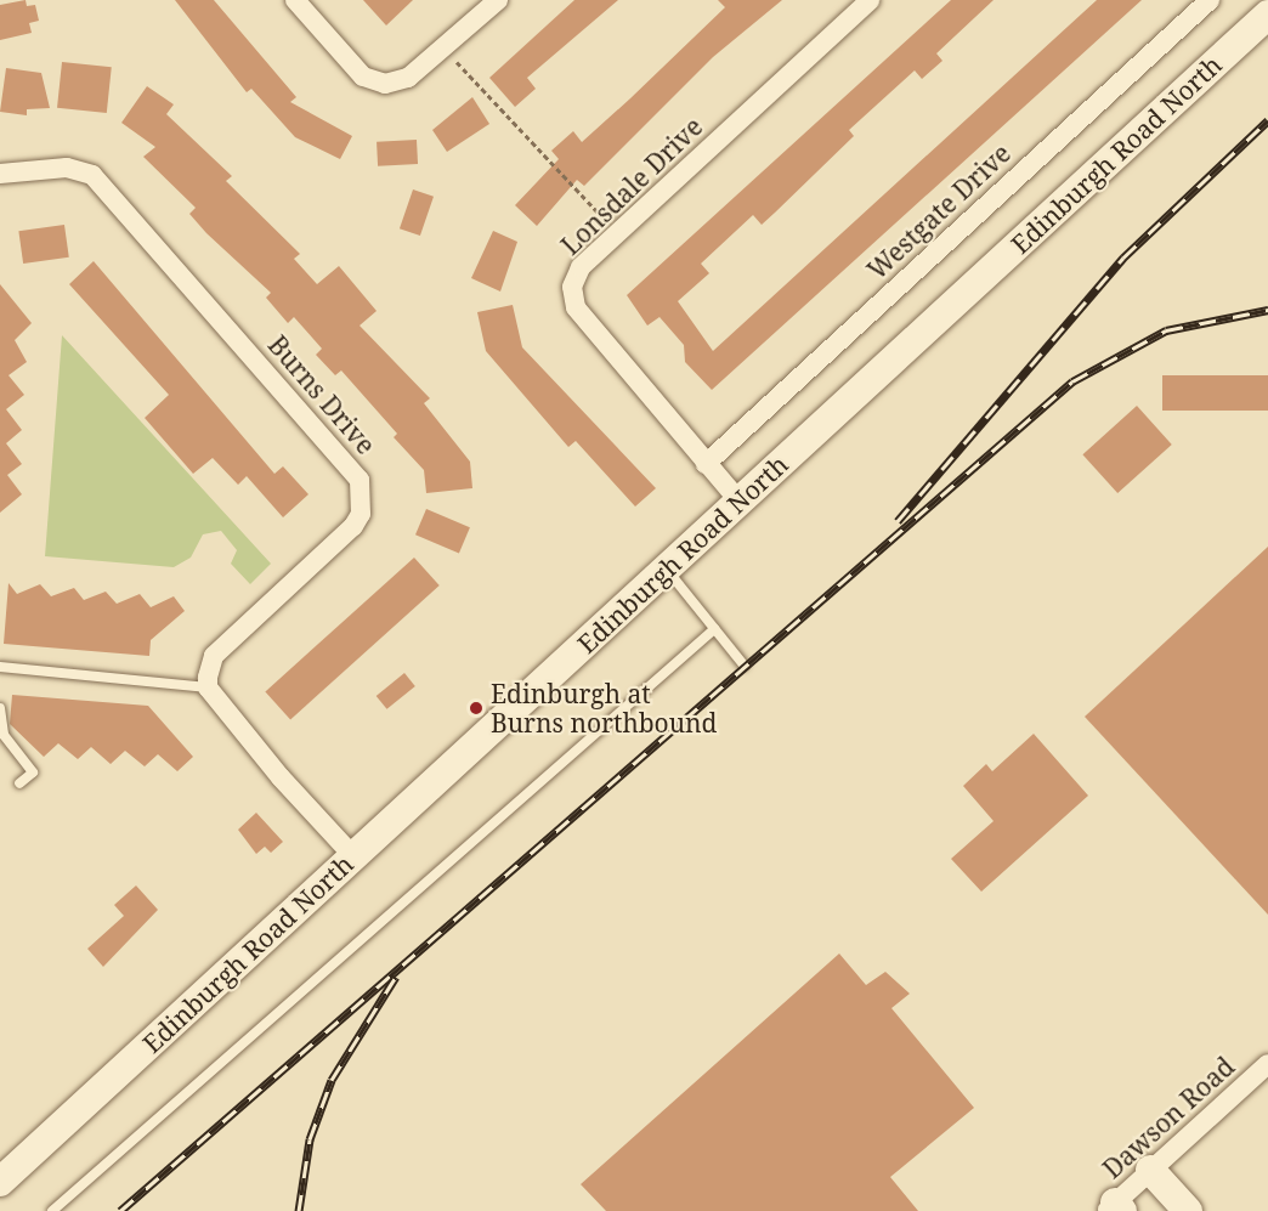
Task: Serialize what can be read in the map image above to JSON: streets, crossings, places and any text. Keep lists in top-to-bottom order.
{
  "streets": {
    "main road": ["Edinburgh Road North"],
    "street": [
      "Lonsdale Drive",
      "Westgate Drive",
      "Burns Drive",
      "Dawson Road"
    ]
  },
  "crossings": [
    ["Edinburgh Road North", "Lonsdale Drive"],
    ["Lonsdale Drive", "Westgate Drive"]
  ],
  "places": ["Edinburgh at Burns northbound"]
}
